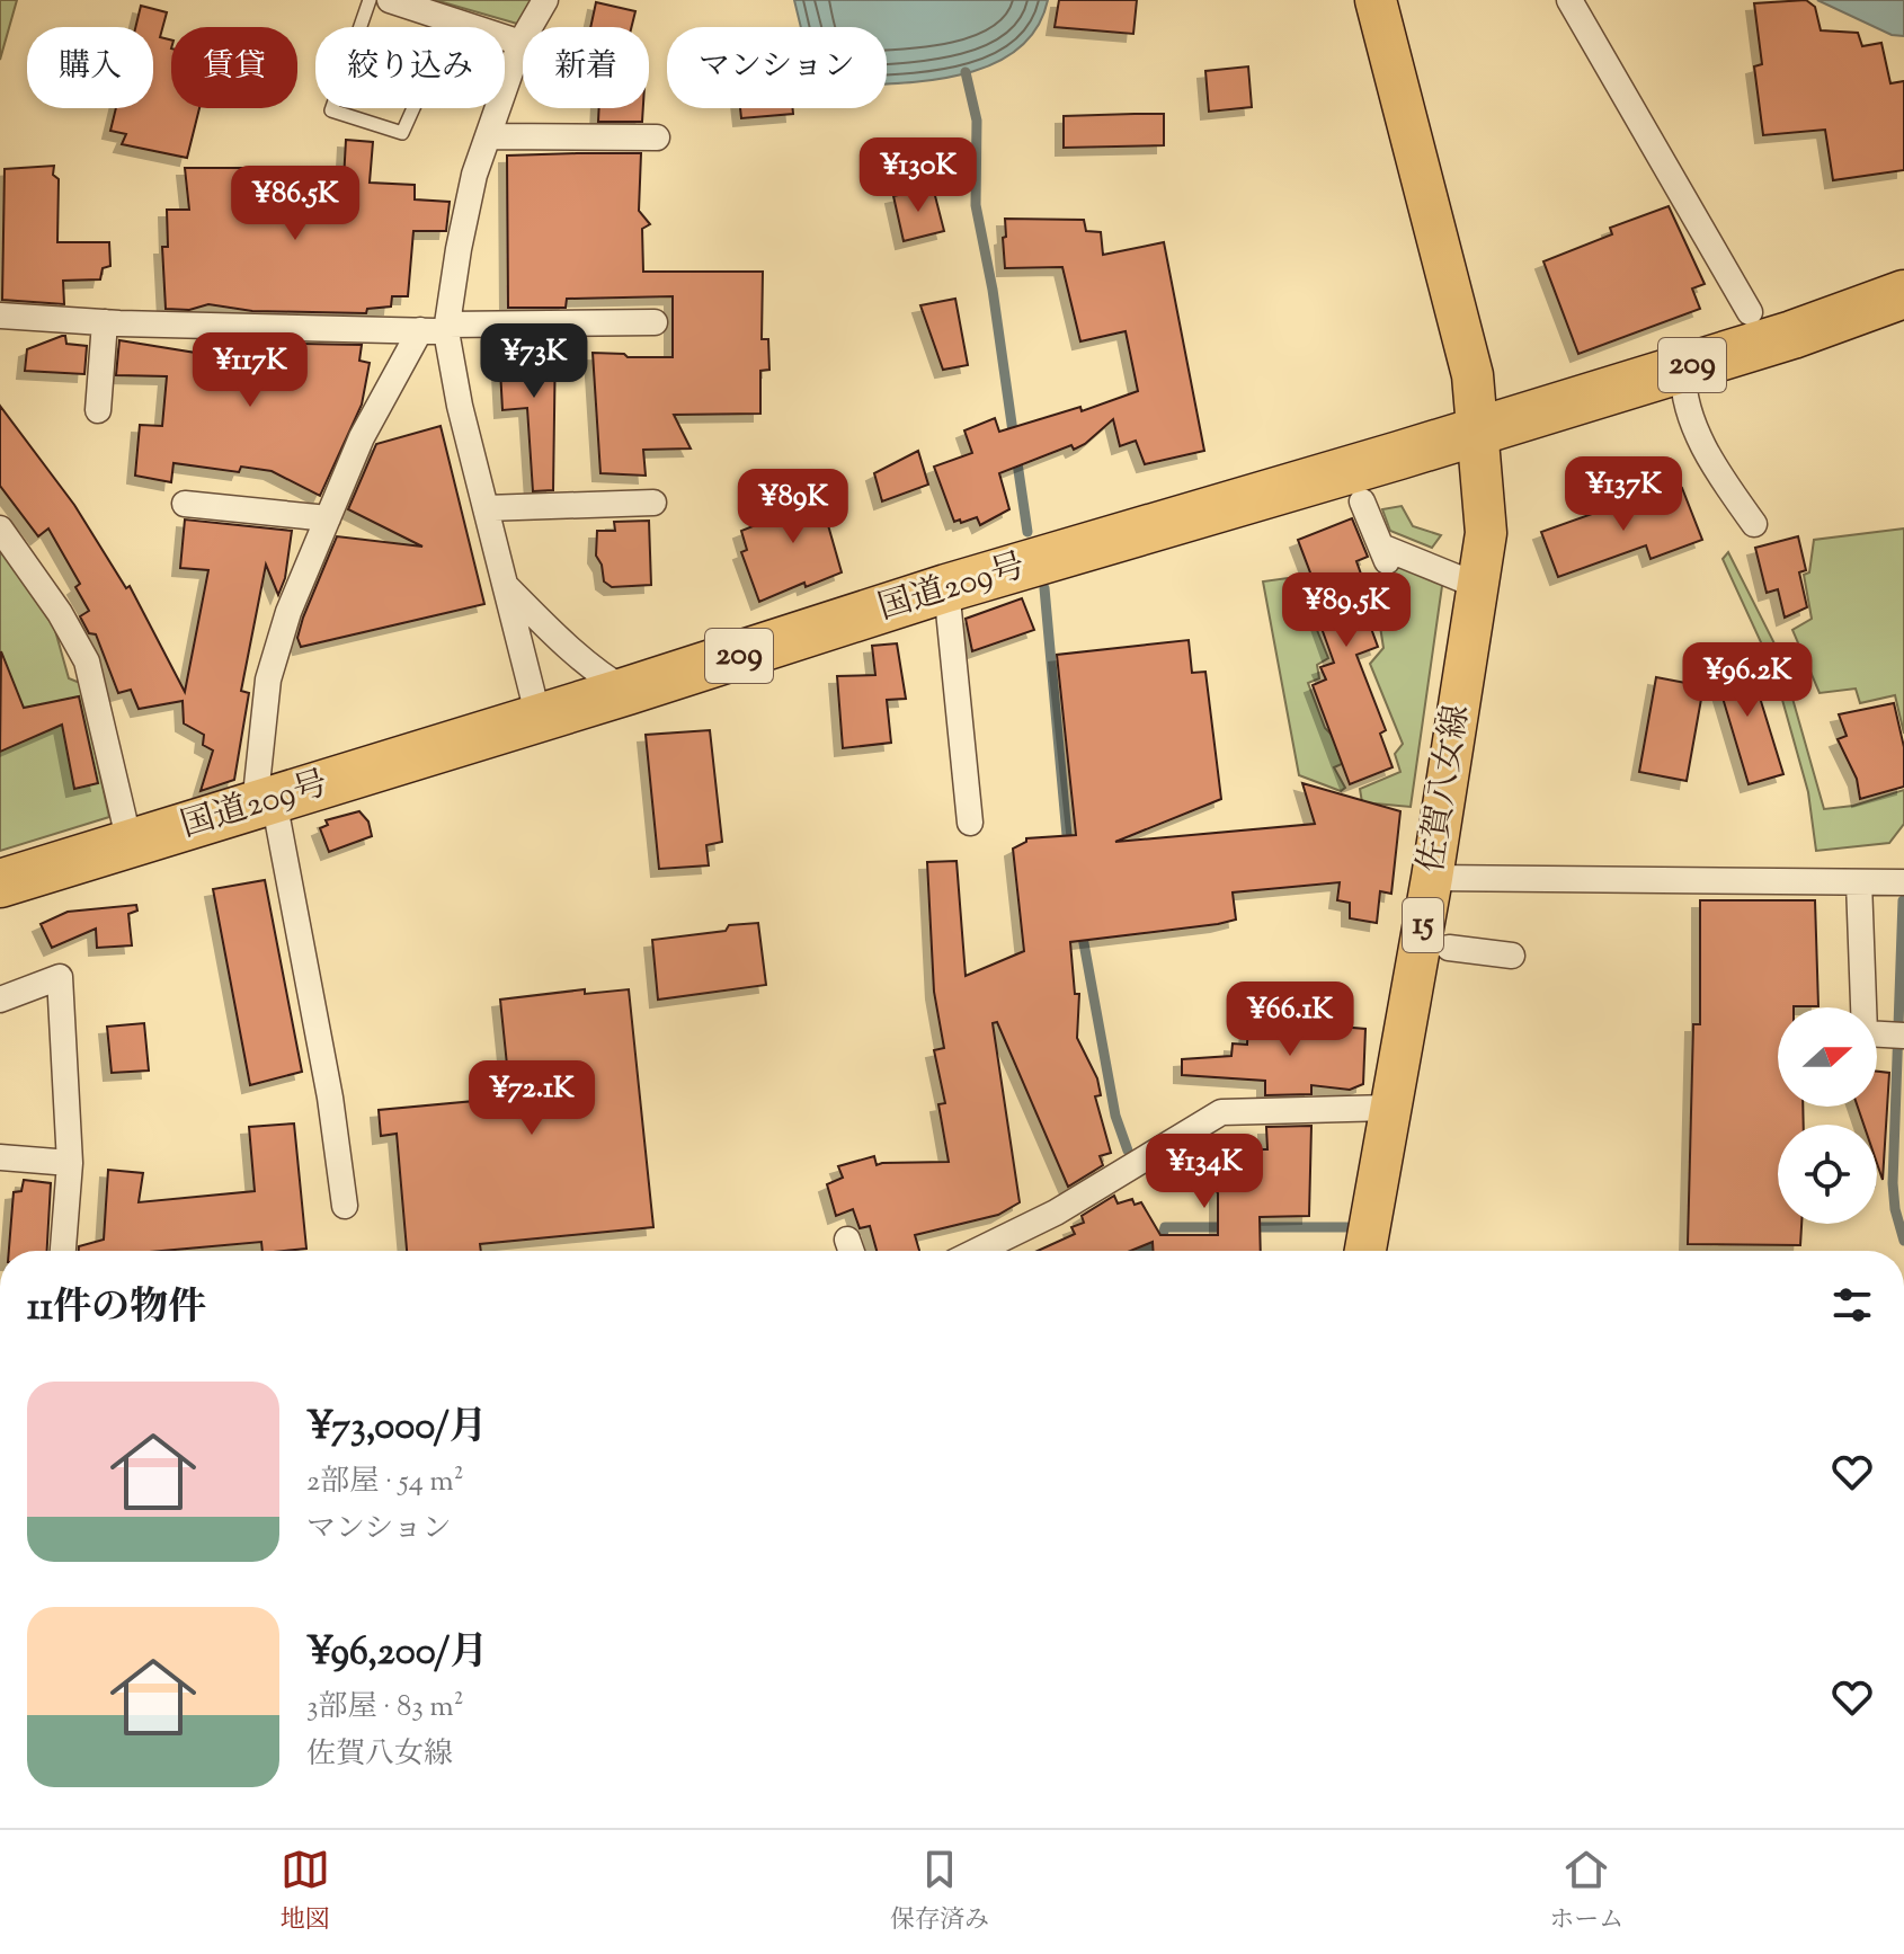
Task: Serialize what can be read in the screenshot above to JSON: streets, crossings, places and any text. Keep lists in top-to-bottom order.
{
  "streets": {
    "highway": ["209", "国道209号"],
    "main road": ["佐賀八女線", "15"]
  },
  "crossings": [
    ["国道209号", "佐賀八女線"]
  ],
  "north": "right",
  "page": {
    "chip": [
      "購入",
      "賃貸",
      "絞り込み",
      "新着",
      "マンション"
    ],
    "price": [
      "¥130K",
      "¥86.5K",
      "¥73K",
      "¥117K",
      "¥137K",
      "¥89K",
      "¥89.5K",
      "¥96.2K",
      "¥66.1K",
      "¥72.1K",
      "¥134K"
    ],
    "heading": "11件の物件",
    "list": [
      {
        "name": "¥73,000/月",
        "note": "2部屋 · 54 m² · マンション"
      },
      {
        "name": "¥96,200/月",
        "note": "3部屋 · 83 m² · 佐賀八女線"
      }
    ],
    "tabs": ["地図", "保存済み", "ホーム"]
  }
}
